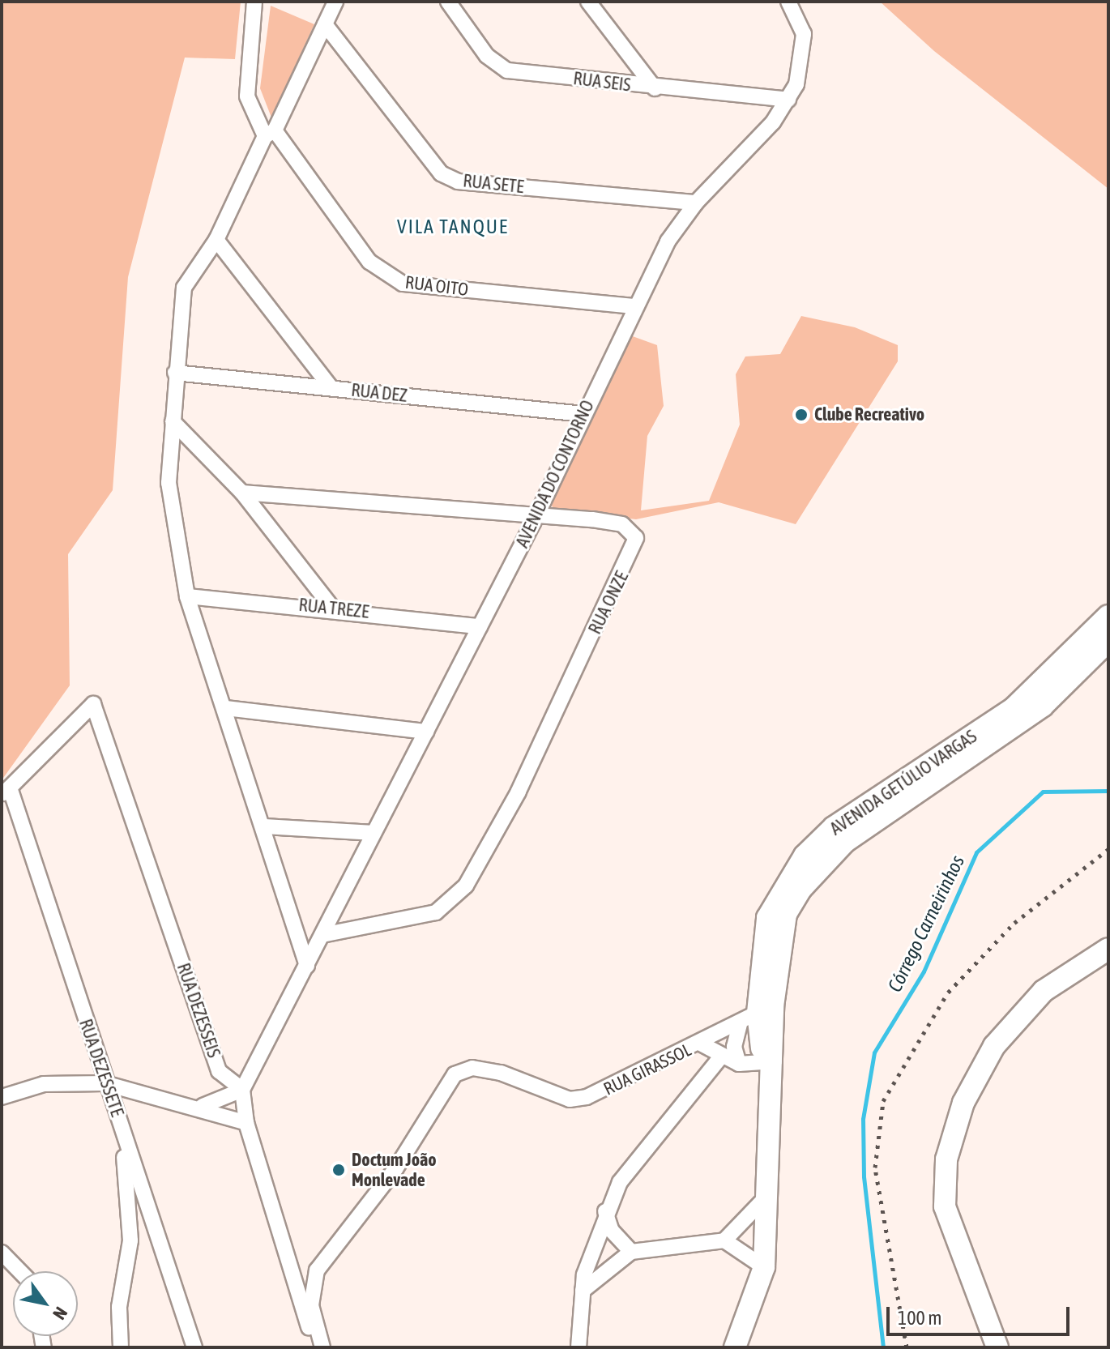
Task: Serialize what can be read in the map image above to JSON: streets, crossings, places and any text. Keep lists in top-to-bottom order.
{
  "streets": {
    "main road": ["AVENIDA GETÚLIO VARGAS"],
    "street": [
      "RUA SEIS",
      "RUA SETE",
      "RUA OITO",
      "RUA DEZ",
      "AVENIDA DO CONTORNO",
      "RUA ONZE",
      "RUA TREZE",
      "RUA DEZESSEIS",
      "RUA DEZESSETE",
      "RUA GIRASSOL"
    ]
  },
  "crossings": [
    ["RUA SEIS", "AVENIDA DO CONTORNO"],
    ["RUA SETE", "AVENIDA DO CONTORNO"],
    ["RUA OITO", "AVENIDA DO CONTORNO"],
    ["RUA DEZ", "AVENIDA DO CONTORNO"],
    ["AVENIDA DO CONTORNO", "RUA ONZE"],
    ["AVENIDA DO CONTORNO", "RUA TREZE"],
    ["AVENIDA DO CONTORNO", "RUA DEZESSEIS"],
    ["AVENIDA GETÚLIO VARGAS", "RUA GIRASSOL"],
    ["RUA DEZESSEIS", "RUA DEZESSETE"]
  ],
  "districts": ["VILA TANQUE"],
  "water": ["Córrego Carneirinhos"],
  "places": ["Clube Recreativo", "Doctum João Monlevade"],
  "scale_bar": "100 m",
  "north": "bottom right"
}
